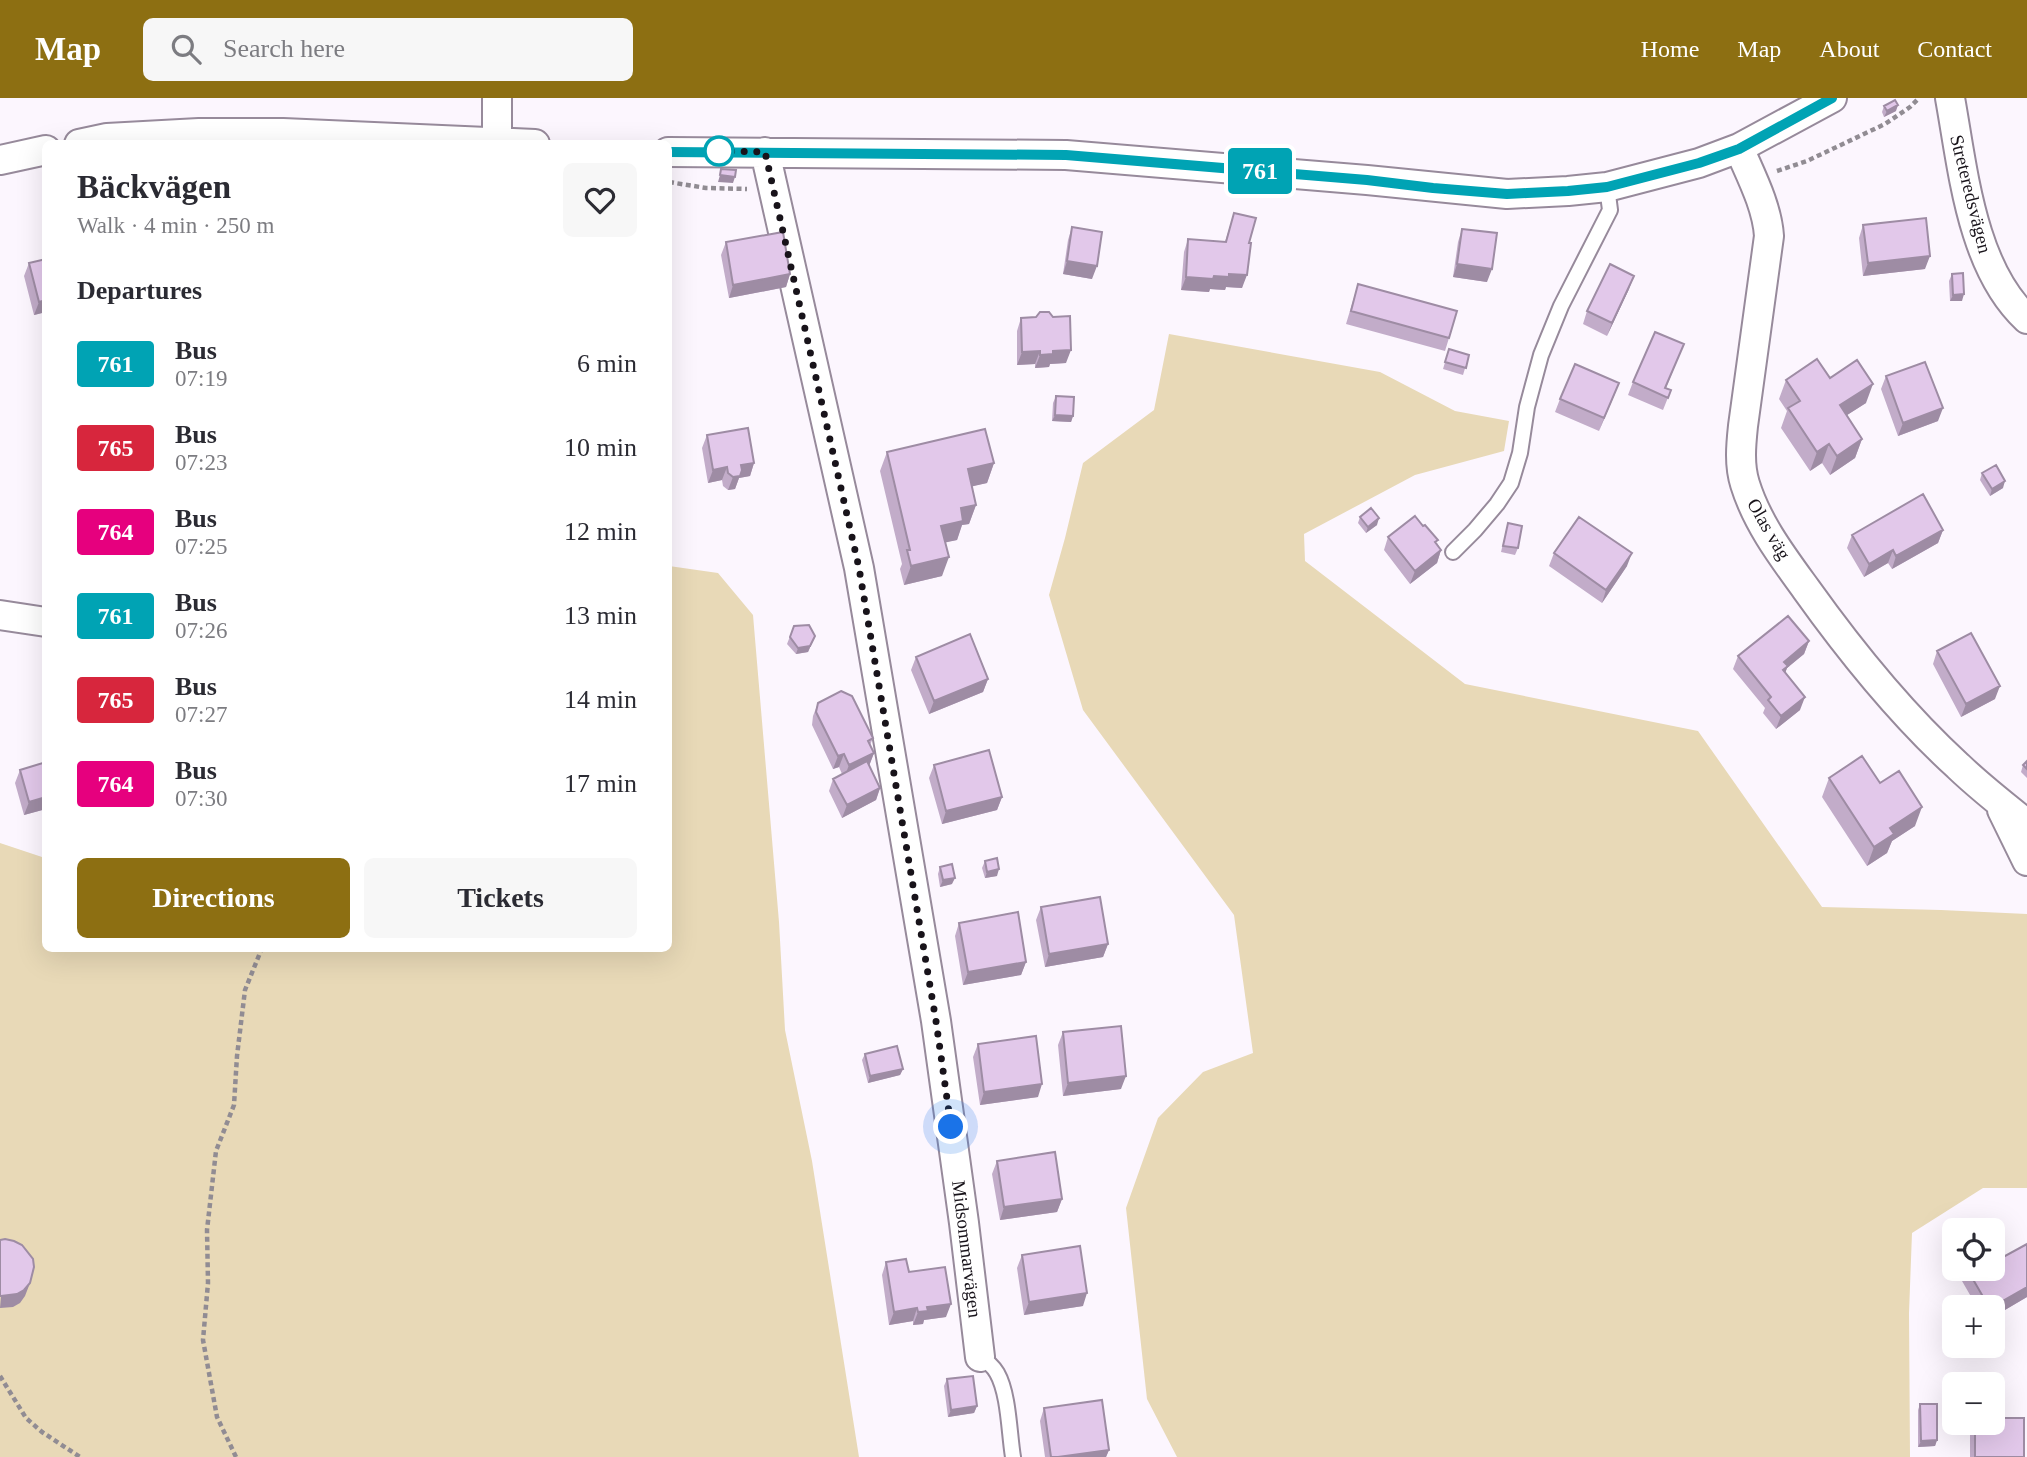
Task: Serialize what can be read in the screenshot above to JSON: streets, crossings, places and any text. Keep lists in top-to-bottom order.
{
  "streets": {
    "street": ["Streteredsvägen", "Olas väg", "Midsommarvägen"]
  },
  "lines": ["bus line 761"],
  "page": {
    "header": "Map",
    "search": "Search here",
    "nav": [
      "Home",
      "Map",
      "About",
      "Contact"
    ],
    "on_map": "761",
    "heading": [
      ["Bäckvägen", "Walk · 4 min · 250 m"],
      "Departures"
    ],
    "list": [
      {
        "mark": "761",
        "name": "Bus",
        "note": "07:19",
        "value": "6 min"
      },
      {
        "mark": "765",
        "name": "Bus",
        "note": "07:23",
        "value": "10 min"
      },
      {
        "mark": "764",
        "name": "Bus",
        "note": "07:25",
        "value": "12 min"
      },
      {
        "mark": "761",
        "name": "Bus",
        "note": "07:26",
        "value": "13 min"
      },
      {
        "mark": "765",
        "name": "Bus",
        "note": "07:27",
        "value": "14 min"
      },
      {
        "mark": "764",
        "name": "Bus",
        "note": "07:30",
        "value": "17 min"
      }
    ],
    "buttons": ["Directions", "Tickets"],
    "map_buttons": ["+", "−"]
  }
}
